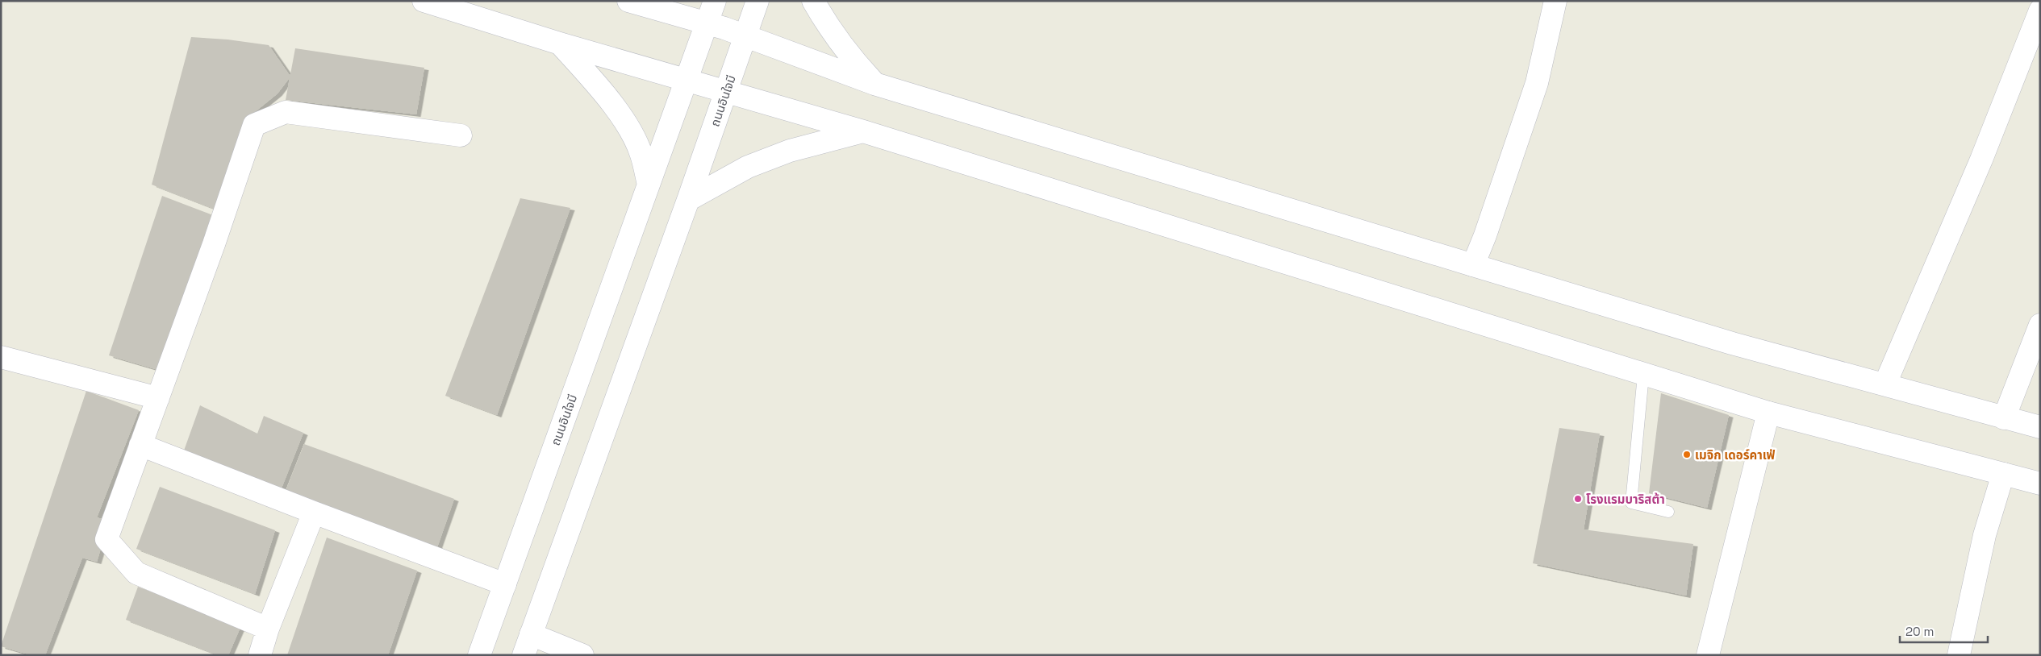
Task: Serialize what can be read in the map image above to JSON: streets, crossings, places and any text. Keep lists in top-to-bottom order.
{
  "streets": {
    "main road": ["ถนนอินใจมี"]
  },
  "places": ["เมจิก เดอร์คาเฟ่", "โรงแรมบาริสต้า"],
  "scale_bar": "20 m"
}
